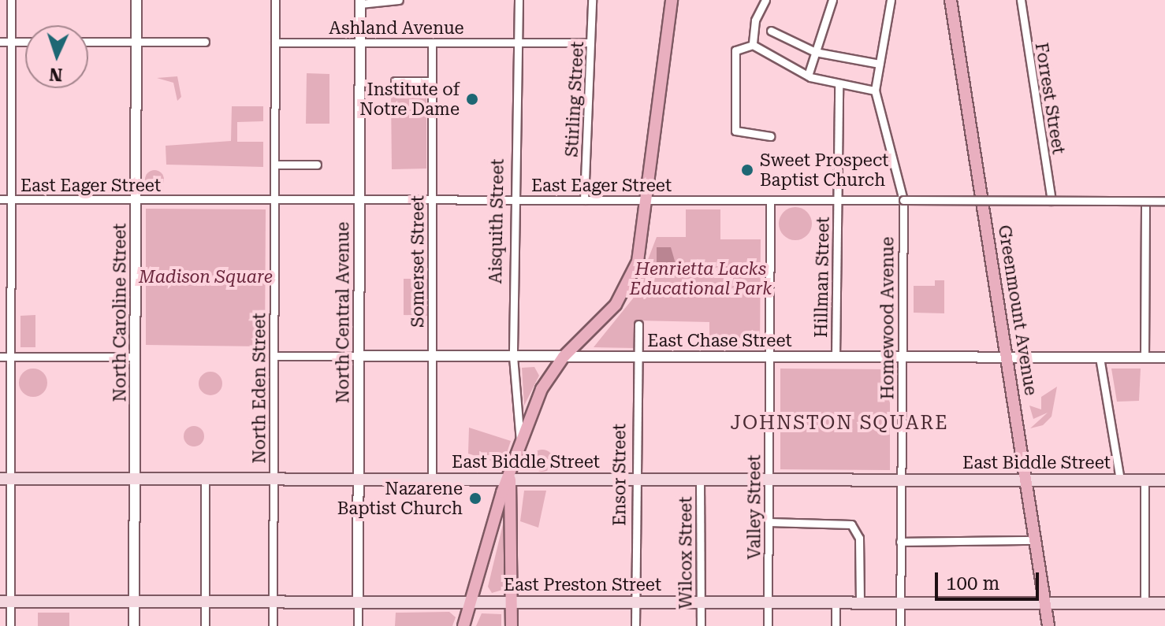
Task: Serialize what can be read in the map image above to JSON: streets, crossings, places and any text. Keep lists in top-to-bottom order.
{
  "streets": {
    "main road": ["Greenmount Avenue", "East Biddle Street", "East Preston Street"],
    "street": [
      "Ashland Avenue",
      "Forrest Street",
      "Stirling Street",
      "East Eager Street",
      "Aisquith Street",
      "Somerset Street",
      "Hillman Street",
      "North Caroline Street",
      "North Central Avenue",
      "Homewood Avenue",
      "East Chase Street",
      "North Eden Street",
      "Ensor Street",
      "Valley Street",
      "Wilcox Street"
    ]
  },
  "crossings": [
    ["Ashland Avenue", "Stirling Street"],
    ["Ashland Avenue", "Aisquith Street"],
    ["Ashland Avenue", "Somerset Street"],
    ["Ashland Avenue", "North Central Avenue"],
    ["Ashland Avenue", "North Eden Street"],
    ["Forrest Street", "East Eager Street"],
    ["Stirling Street", "East Eager Street"],
    ["East Eager Street", "Aisquith Street"],
    ["East Eager Street", "Somerset Street"],
    ["East Eager Street", "Hillman Street"],
    ["East Eager Street", "Greenmount Avenue"],
    ["East Eager Street", "North Caroline Street"],
    ["East Eager Street", "North Central Avenue"],
    ["East Eager Street", "Homewood Avenue"],
    ["East Eager Street", "North Eden Street"],
    ["East Eager Street", "Valley Street"],
    ["Aisquith Street", "East Chase Street"],
    ["Somerset Street", "East Chase Street"],
    ["Somerset Street", "East Biddle Street"],
    ["Hillman Street", "East Chase Street"],
    ["Greenmount Avenue", "East Chase Street"],
    ["Greenmount Avenue", "East Biddle Street"],
    ["Greenmount Avenue", "East Preston Street"],
    ["North Caroline Street", "East Biddle Street"],
    ["North Caroline Street", "East Preston Street"],
    ["North Central Avenue", "East Chase Street"],
    ["North Central Avenue", "East Biddle Street"],
    ["North Central Avenue", "East Preston Street"],
    ["Homewood Avenue", "East Chase Street"],
    ["Homewood Avenue", "East Biddle Street"],
    ["Homewood Avenue", "East Preston Street"],
    ["East Chase Street", "North Eden Street"],
    ["East Chase Street", "Ensor Street"],
    ["East Chase Street", "Valley Street"],
    ["North Eden Street", "East Biddle Street"],
    ["North Eden Street", "East Preston Street"],
    ["East Biddle Street", "Ensor Street"],
    ["East Biddle Street", "Valley Street"],
    ["East Biddle Street", "Wilcox Street"],
    ["Ensor Street", "East Preston Street"],
    ["Valley Street", "East Preston Street"],
    ["Wilcox Street", "East Preston Street"]
  ],
  "districts": ["JOHNSTON SQUARE"],
  "parks": ["Henrietta Lacks Educational Park", "Madison Square"],
  "places": ["Institute of Notre Dame", "Sweet Prospect Baptist Church", "Nazarene Baptist Church"],
  "scale_bar": "100 m",
  "north": "bottom"
}
